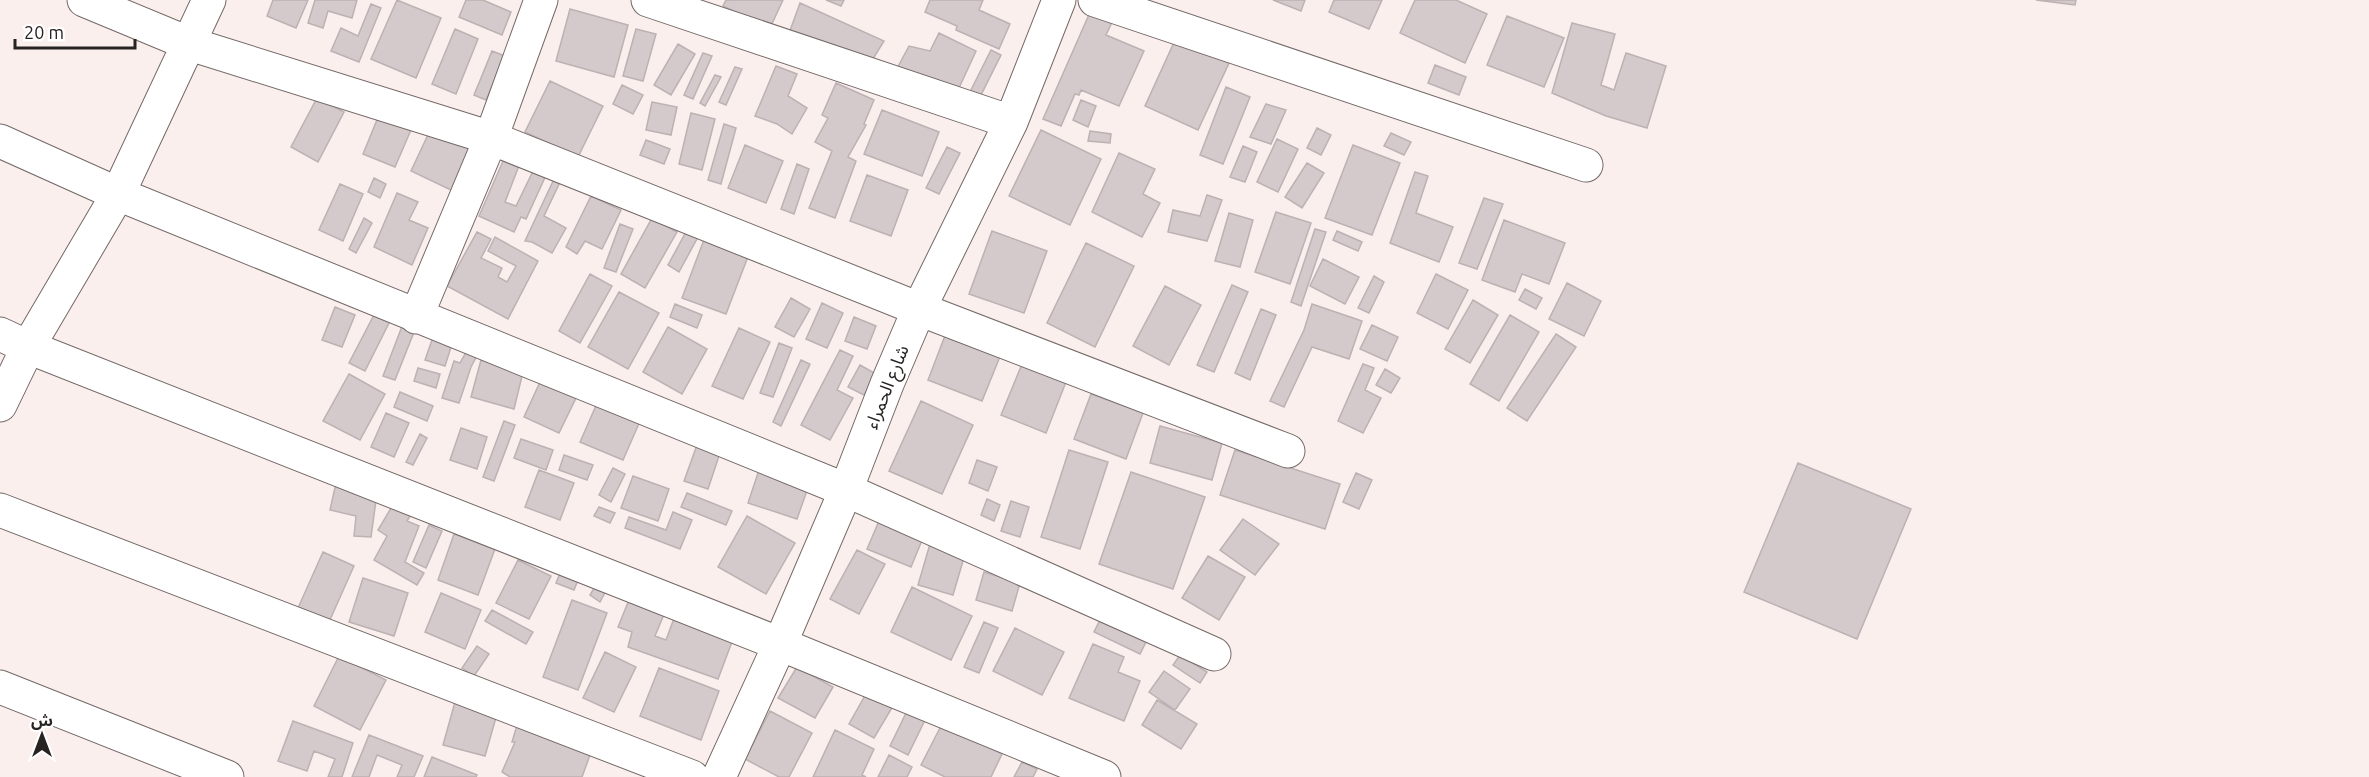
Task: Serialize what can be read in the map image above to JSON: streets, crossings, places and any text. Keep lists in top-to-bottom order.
{
  "streets": {
    "street": ["شارع الحمراء"]
  },
  "scale_bar": "20 m",
  "north": "top"
}
